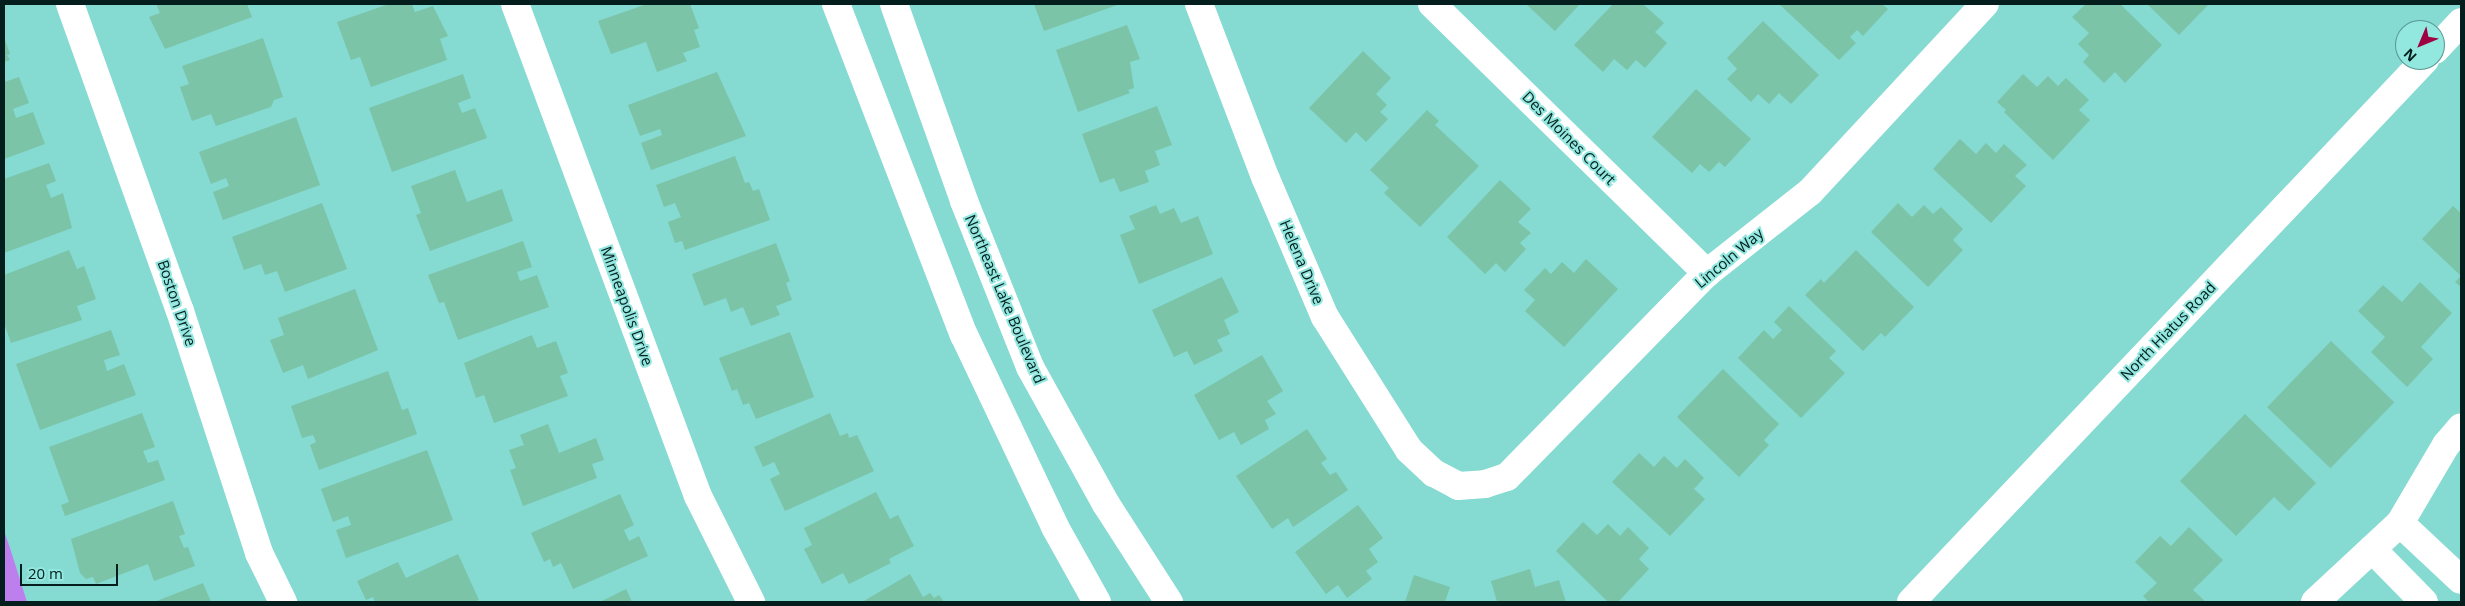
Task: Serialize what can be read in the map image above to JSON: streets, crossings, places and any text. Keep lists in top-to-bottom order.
{
  "streets": {
    "street": [
      "Des Moines Court",
      "Lincoln Way",
      "Helena Drive",
      "Northeast Lake Boulevard",
      "Boston Drive",
      "Minneapolis Drive",
      "North Hiatus Road"
    ]
  },
  "crossings": [
    ["Des Moines Court", "Lincoln Way"],
    ["Lincoln Way", "Helena Drive"]
  ],
  "scale_bar": "20 m",
  "north": "bottom left"
}
